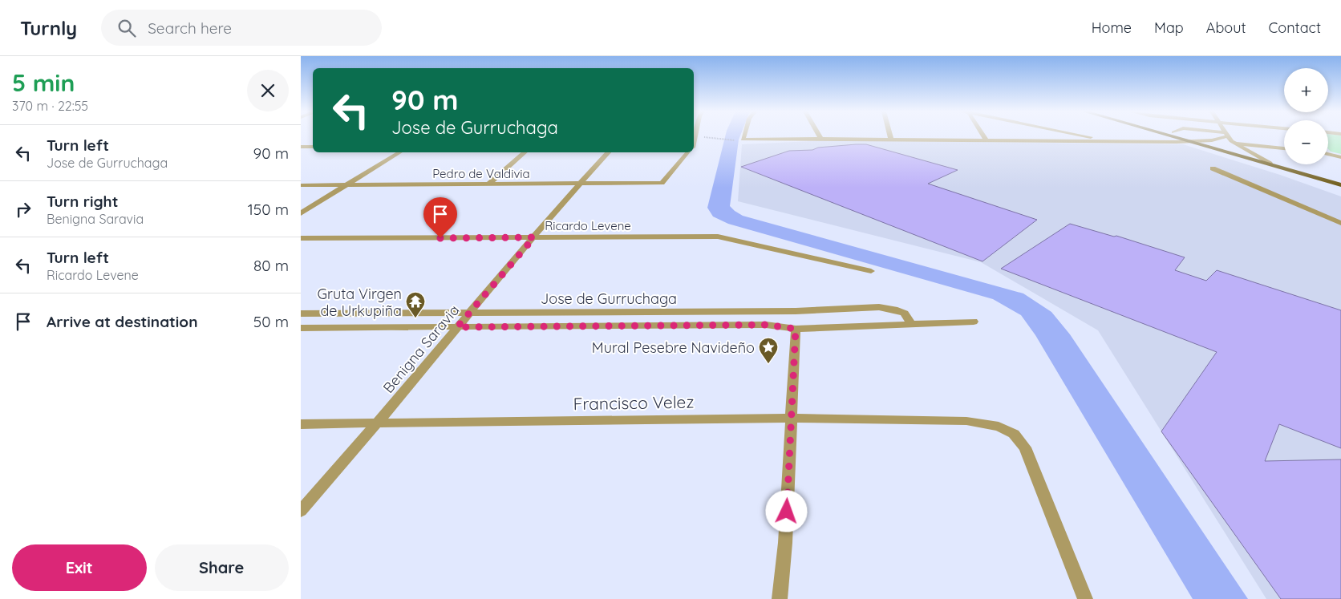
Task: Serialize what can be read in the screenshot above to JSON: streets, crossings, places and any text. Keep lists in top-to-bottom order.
{
  "streets": {
    "street": [
      "Pedro de Valdivia",
      "Ricardo Levene",
      "Jose de Gurruchaga",
      "Benigna Saravia",
      "Francisco Velez"
    ]
  },
  "crossings": [
    ["Pedro de Valdivia", "Benigna Saravia"],
    ["Ricardo Levene", "Benigna Saravia"],
    ["Jose de Gurruchaga", "Benigna Saravia"],
    ["Benigna Saravia", "Francisco Velez"]
  ],
  "places": {
    "temple": ["Gruta Virgen de Urkupiña"],
    "place": ["Mural Pesebre Navideño"]
  },
  "page": {
    "header": "Turnly",
    "search": "Search here",
    "nav": [
      "Home",
      "Map",
      "About",
      "Contact"
    ],
    "heading": ["5 min", "370 m · 22:55"],
    "map_buttons": ["+", "−"],
    "turn": ["90 m", "Jose de Gurruchaga"],
    "list": [
      {
        "name": "Turn left",
        "note": "Jose de Gurruchaga",
        "value": "90 m"
      },
      {
        "name": "Turn right",
        "note": "Benigna Saravia",
        "value": "150 m"
      },
      {
        "name": "Turn left",
        "note": "Ricardo Levene",
        "value": "80 m"
      },
      {
        "name": "Arrive at destination",
        "value": "50 m"
      }
    ],
    "buttons": ["Exit", "Share"]
  }
}
